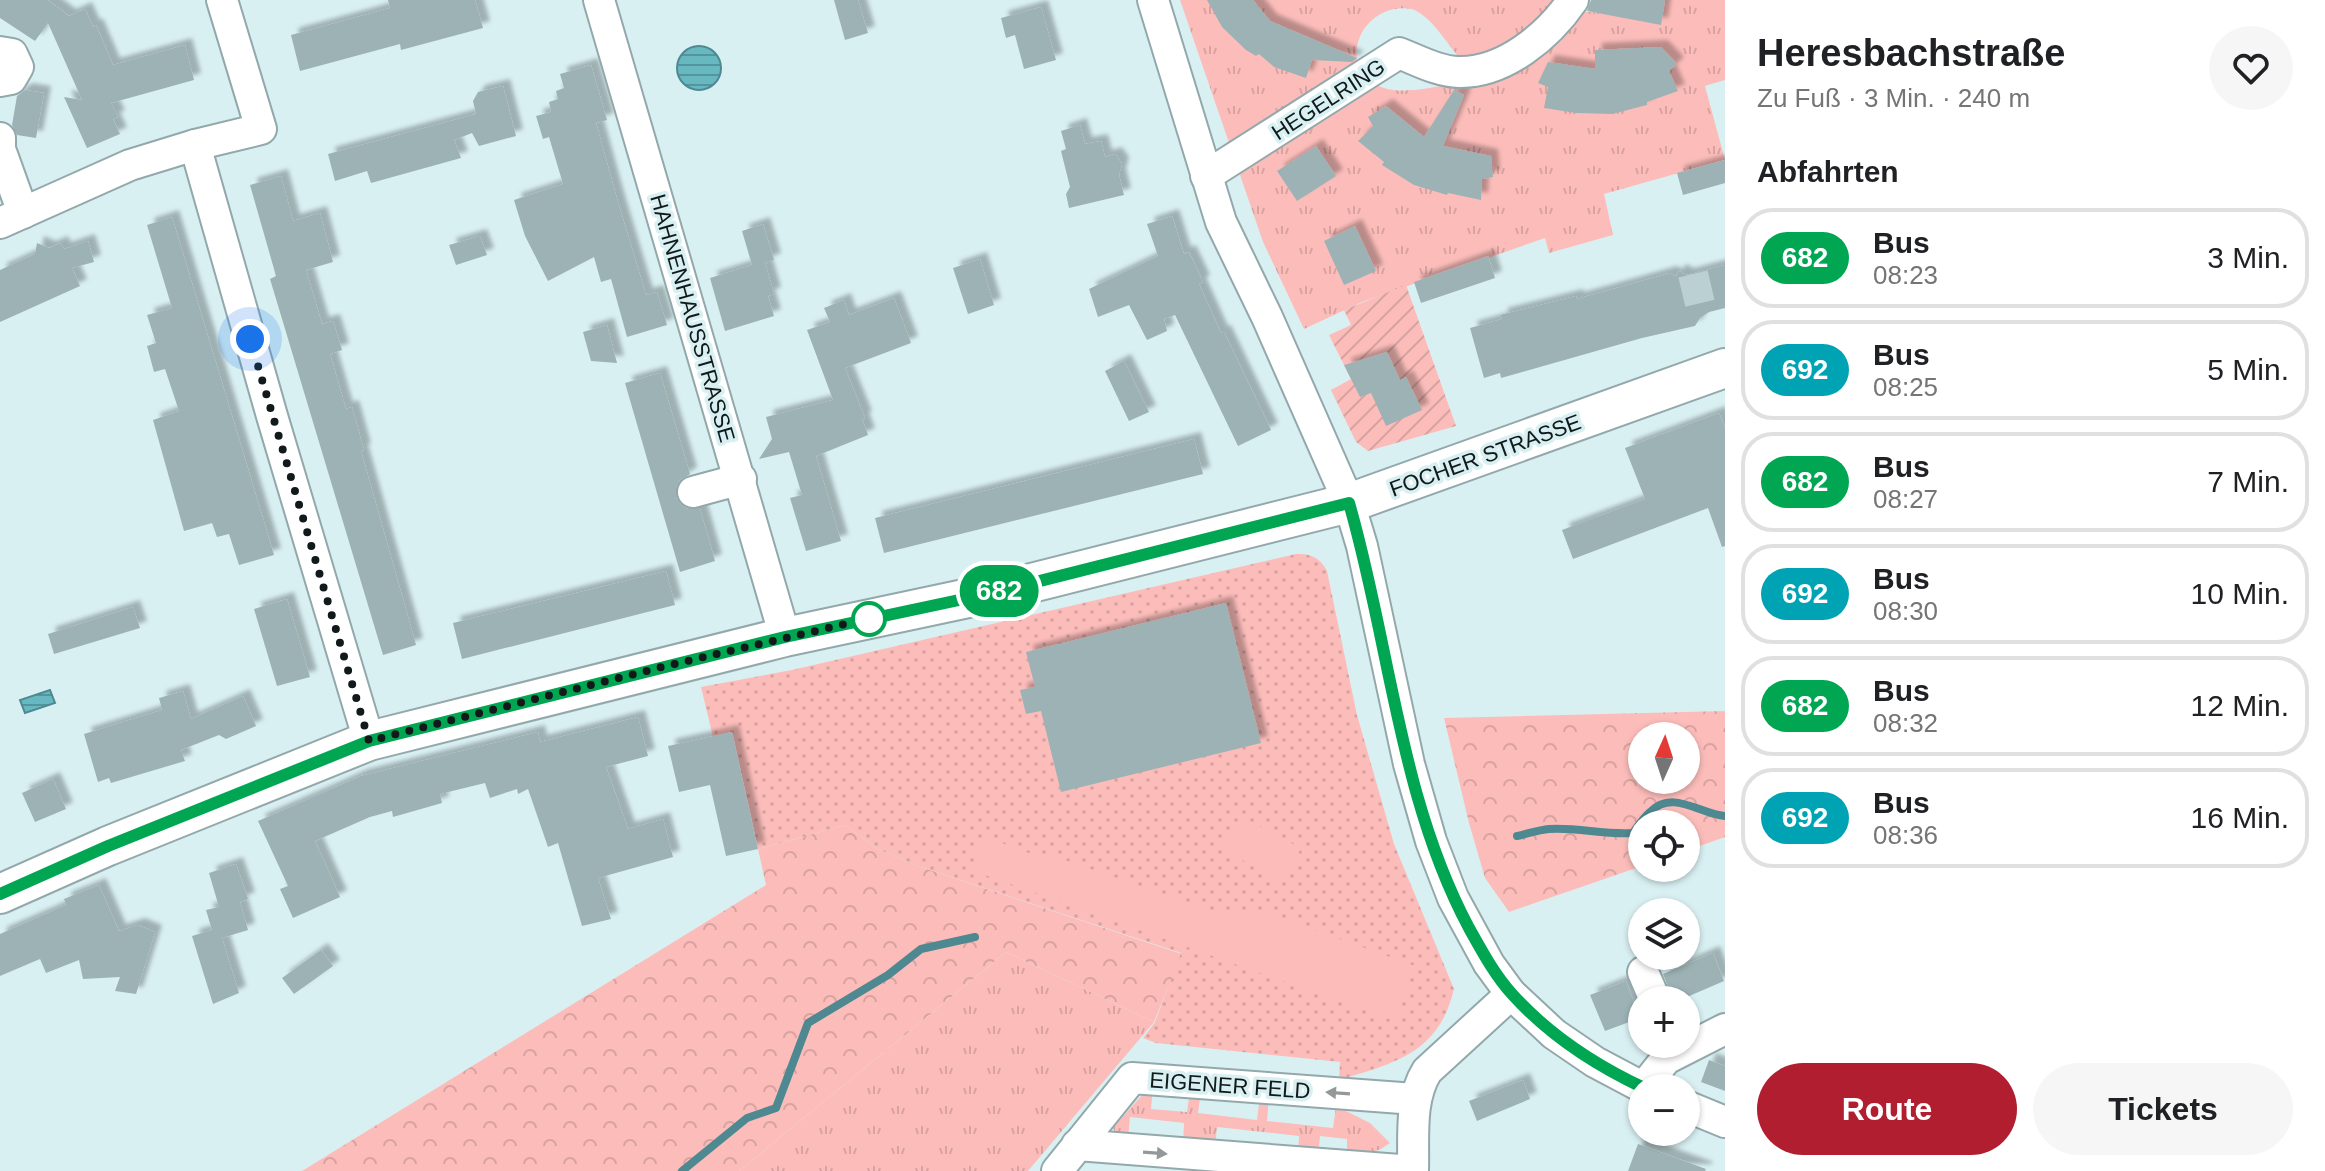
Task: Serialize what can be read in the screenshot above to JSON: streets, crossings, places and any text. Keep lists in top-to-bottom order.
{
  "streets": {
    "main road": ["FOCHER STRASSE"],
    "street": ["HEGELRING", "HAHNENHAUSSTRASSE", "EIGENER FELD"]
  },
  "crossings": [
    ["HAHNENHAUSSTRASSE", "FOCHER STRASSE"]
  ],
  "lines": ["bus line 682"],
  "north": "top",
  "page": {
    "on_map": "682",
    "heading": [
      ["Heresbachstraße", "Zu Fuß · 3 Min. · 240 m"],
      "Abfahrten"
    ],
    "list": [
      {
        "mark": "682",
        "name": "Bus",
        "note": "08:23",
        "value": "3 Min."
      },
      {
        "mark": "692",
        "name": "Bus",
        "note": "08:25",
        "value": "5 Min."
      },
      {
        "mark": "682",
        "name": "Bus",
        "note": "08:27",
        "value": "7 Min."
      },
      {
        "mark": "692",
        "name": "Bus",
        "note": "08:30",
        "value": "10 Min."
      },
      {
        "mark": "682",
        "name": "Bus",
        "note": "08:32",
        "value": "12 Min."
      },
      {
        "mark": "692",
        "name": "Bus",
        "note": "08:36",
        "value": "16 Min."
      }
    ],
    "map_buttons": ["+", "−"],
    "buttons": ["Route", "Tickets"]
  }
}
